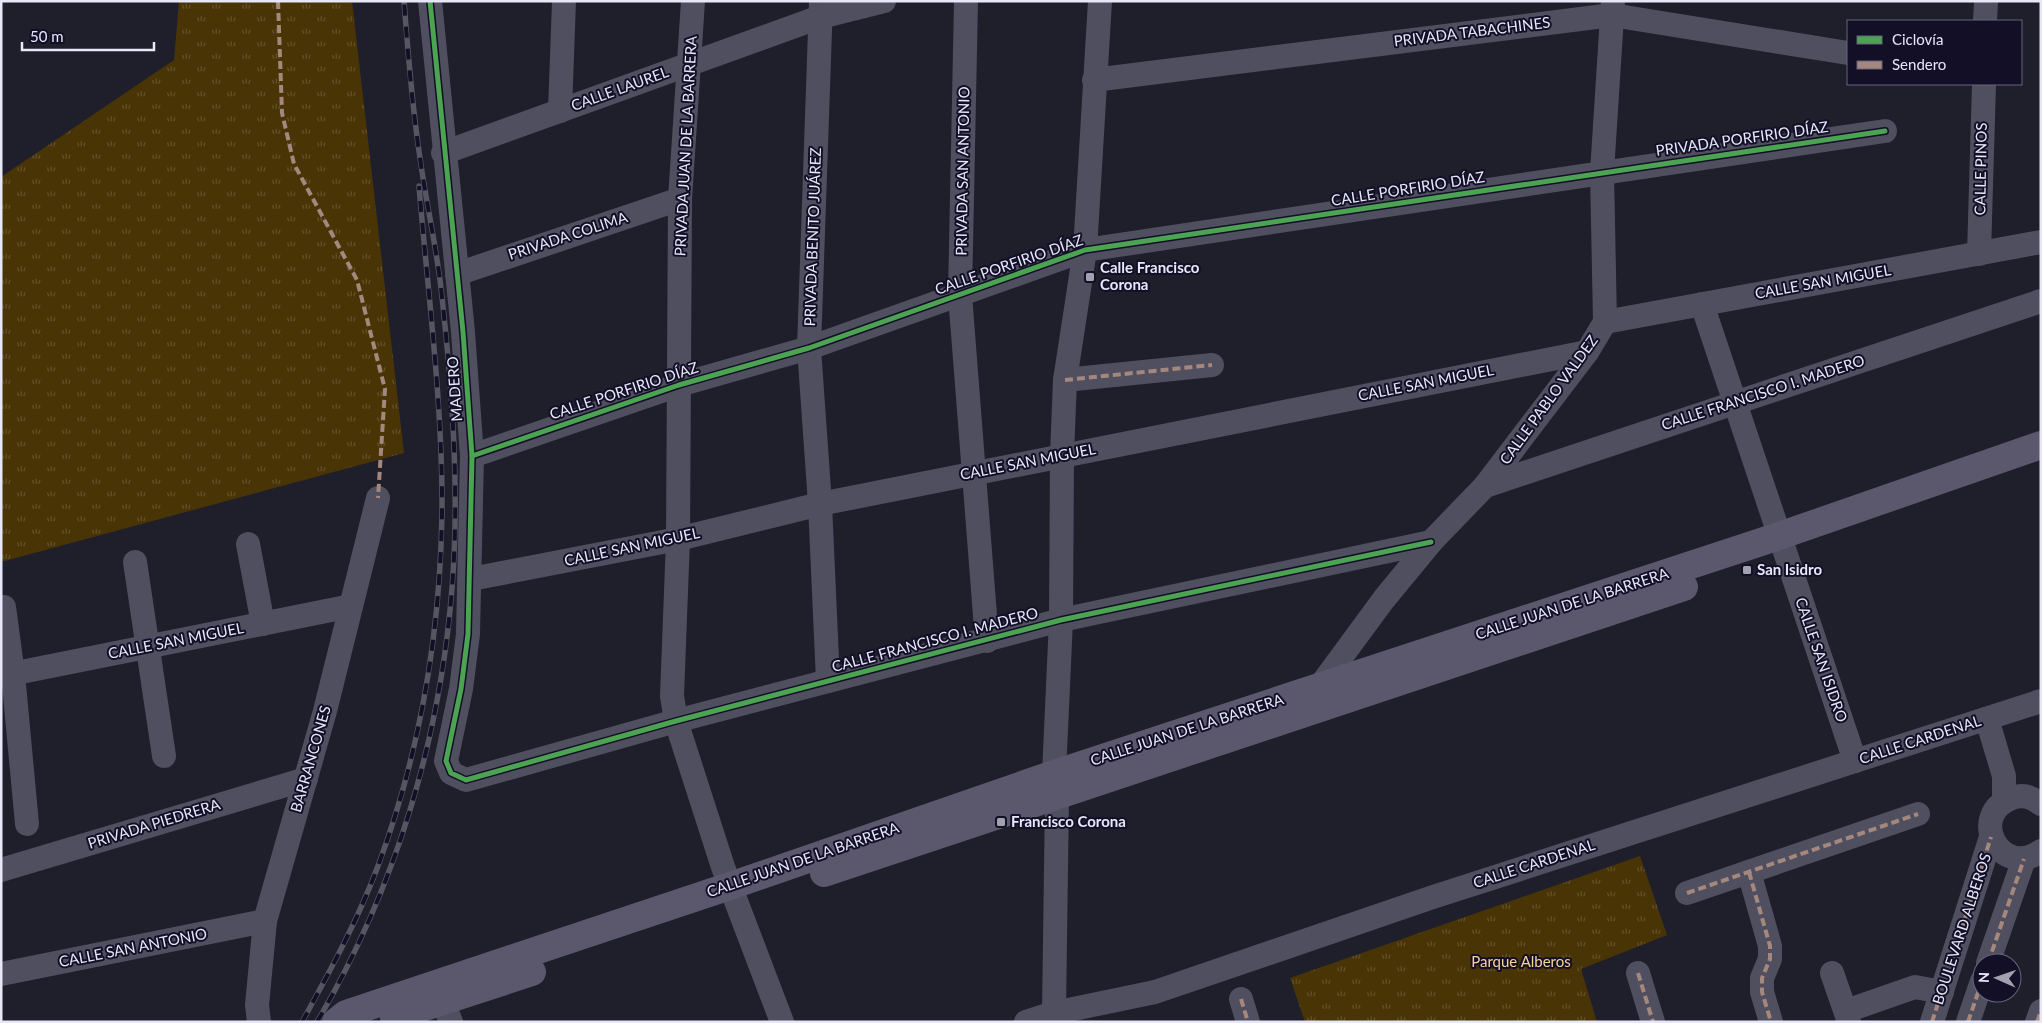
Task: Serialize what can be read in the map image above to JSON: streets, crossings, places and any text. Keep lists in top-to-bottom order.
{
  "streets": {
    "main road": ["CALLE JUAN DE LA BARRERA"],
    "street": [
      "PRIVADA TABACHINES",
      "CALLE LAUREL",
      "PRIVADA PORFIRIO DÍAZ",
      "PRIVADA JUAN DE LA BARRERA",
      "CALLE PINOS",
      "PRIVADA SAN ANTONIO",
      "CALLE PORFIRIO DÍAZ",
      "PRIVADA COLIMA",
      "PRIVADA BENITO JUÁREZ",
      "CALLE SAN MIGUEL",
      "MADERO",
      "CALLE FRANCISCO I. MADERO",
      "CALLE PABLO VALDEZ",
      "CALLE SAN ISIDRO",
      "CALLE CARDENAL",
      "BARRANCONES",
      "PRIVADA PIEDRERA",
      "BOULEVARD ALBEROS",
      "CALLE SAN ANTONIO"
    ]
  },
  "crossings": [
    ["PRIVADA TABACHINES", "CALLE PABLO VALDEZ"],
    ["CALLE LAUREL", "PRIVADA JUAN DE LA BARRERA"],
    ["CALLE LAUREL", "PRIVADA BENITO JUÁREZ"],
    ["CALLE LAUREL", "MADERO"],
    ["PRIVADA PORFIRIO DÍAZ", "CALLE PORFIRIO DÍAZ"],
    ["PRIVADA PORFIRIO DÍAZ", "CALLE PABLO VALDEZ"],
    ["PRIVADA JUAN DE LA BARRERA", "CALLE PORFIRIO DÍAZ"],
    ["PRIVADA JUAN DE LA BARRERA", "PRIVADA COLIMA"],
    ["PRIVADA JUAN DE LA BARRERA", "CALLE SAN MIGUEL"],
    ["PRIVADA JUAN DE LA BARRERA", "CALLE FRANCISCO I. MADERO"],
    ["PRIVADA JUAN DE LA BARRERA", "CALLE JUAN DE LA BARRERA"],
    ["CALLE PINOS", "CALLE SAN MIGUEL"],
    ["PRIVADA SAN ANTONIO", "CALLE PORFIRIO DÍAZ"],
    ["PRIVADA SAN ANTONIO", "CALLE SAN MIGUEL"],
    ["PRIVADA SAN ANTONIO", "CALLE FRANCISCO I. MADERO"],
    ["CALLE PORFIRIO DÍAZ", "PRIVADA BENITO JUÁREZ"],
    ["CALLE PORFIRIO DÍAZ", "MADERO"],
    ["CALLE PORFIRIO DÍAZ", "CALLE PABLO VALDEZ"],
    ["PRIVADA COLIMA", "MADERO"],
    ["PRIVADA BENITO JUÁREZ", "CALLE SAN MIGUEL"],
    ["PRIVADA BENITO JUÁREZ", "CALLE FRANCISCO I. MADERO"],
    ["CALLE SAN MIGUEL", "MADERO"],
    ["CALLE SAN MIGUEL", "CALLE PABLO VALDEZ"],
    ["CALLE SAN MIGUEL", "CALLE SAN ISIDRO"],
    ["CALLE SAN MIGUEL", "BARRANCONES"],
    ["MADERO", "CALLE FRANCISCO I. MADERO"],
    ["CALLE FRANCISCO I. MADERO", "CALLE PABLO VALDEZ"],
    ["CALLE FRANCISCO I. MADERO", "CALLE SAN ISIDRO"],
    ["CALLE PABLO VALDEZ", "CALLE JUAN DE LA BARRERA"],
    ["CALLE JUAN DE LA BARRERA", "CALLE SAN ISIDRO"],
    ["CALLE SAN ISIDRO", "CALLE CARDENAL"],
    ["BARRANCONES", "PRIVADA PIEDRERA"],
    ["BARRANCONES", "CALLE SAN ANTONIO"]
  ],
  "parks": ["Parque Alberos"],
  "places": {
    "transit": ["Calle Francisco Corona", "San Isidro", "Francisco Corona"]
  },
  "legend": ["Ciclovía", "Sendero"],
  "scale_bar": "50 m",
  "north": "left"
}
